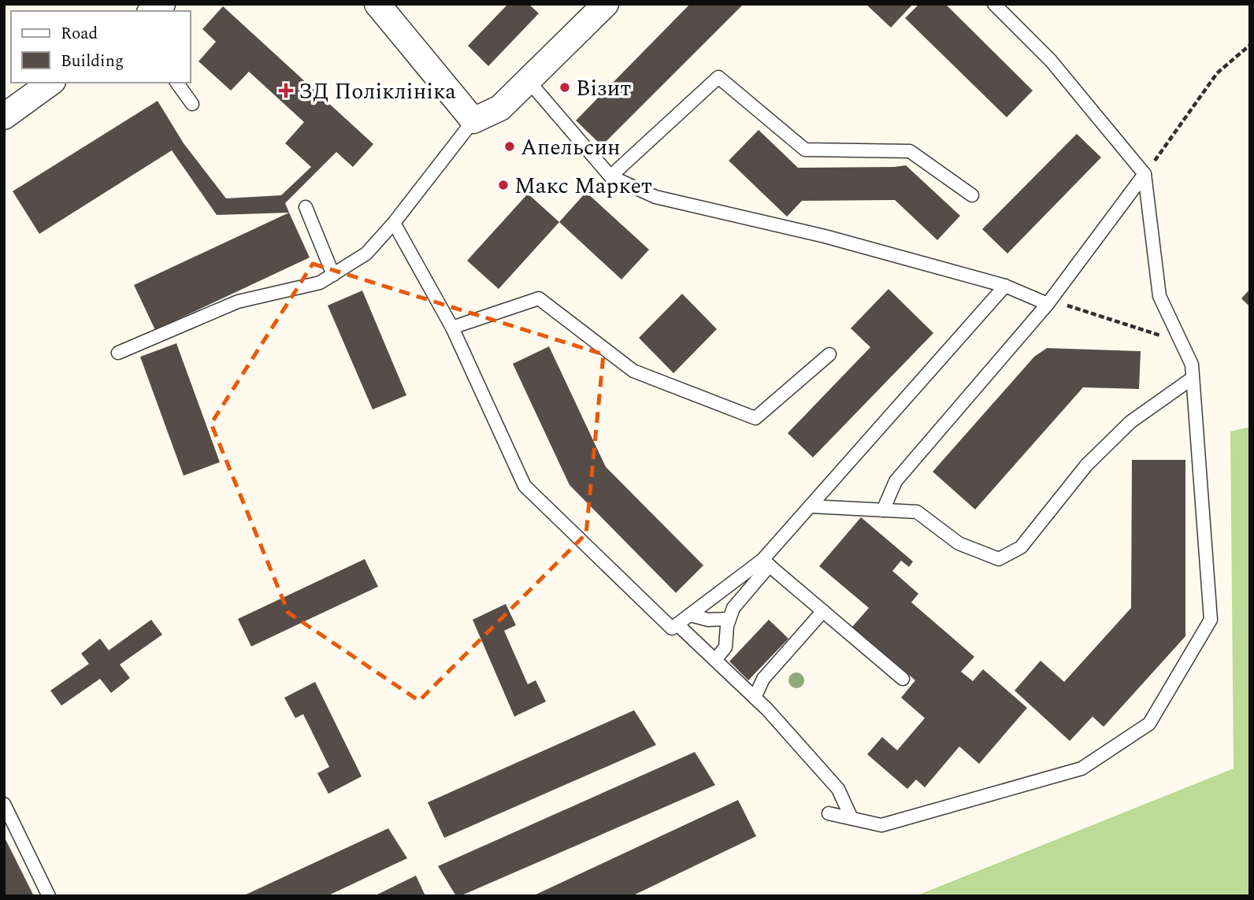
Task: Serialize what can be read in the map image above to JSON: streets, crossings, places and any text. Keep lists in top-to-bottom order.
{
  "places": {
    "other": ["Візит", "Апельсин", "Макс Маркет"],
    "health": ["ЗД Поліклініка"]
  },
  "legend": ["Road", "Building"]
}
